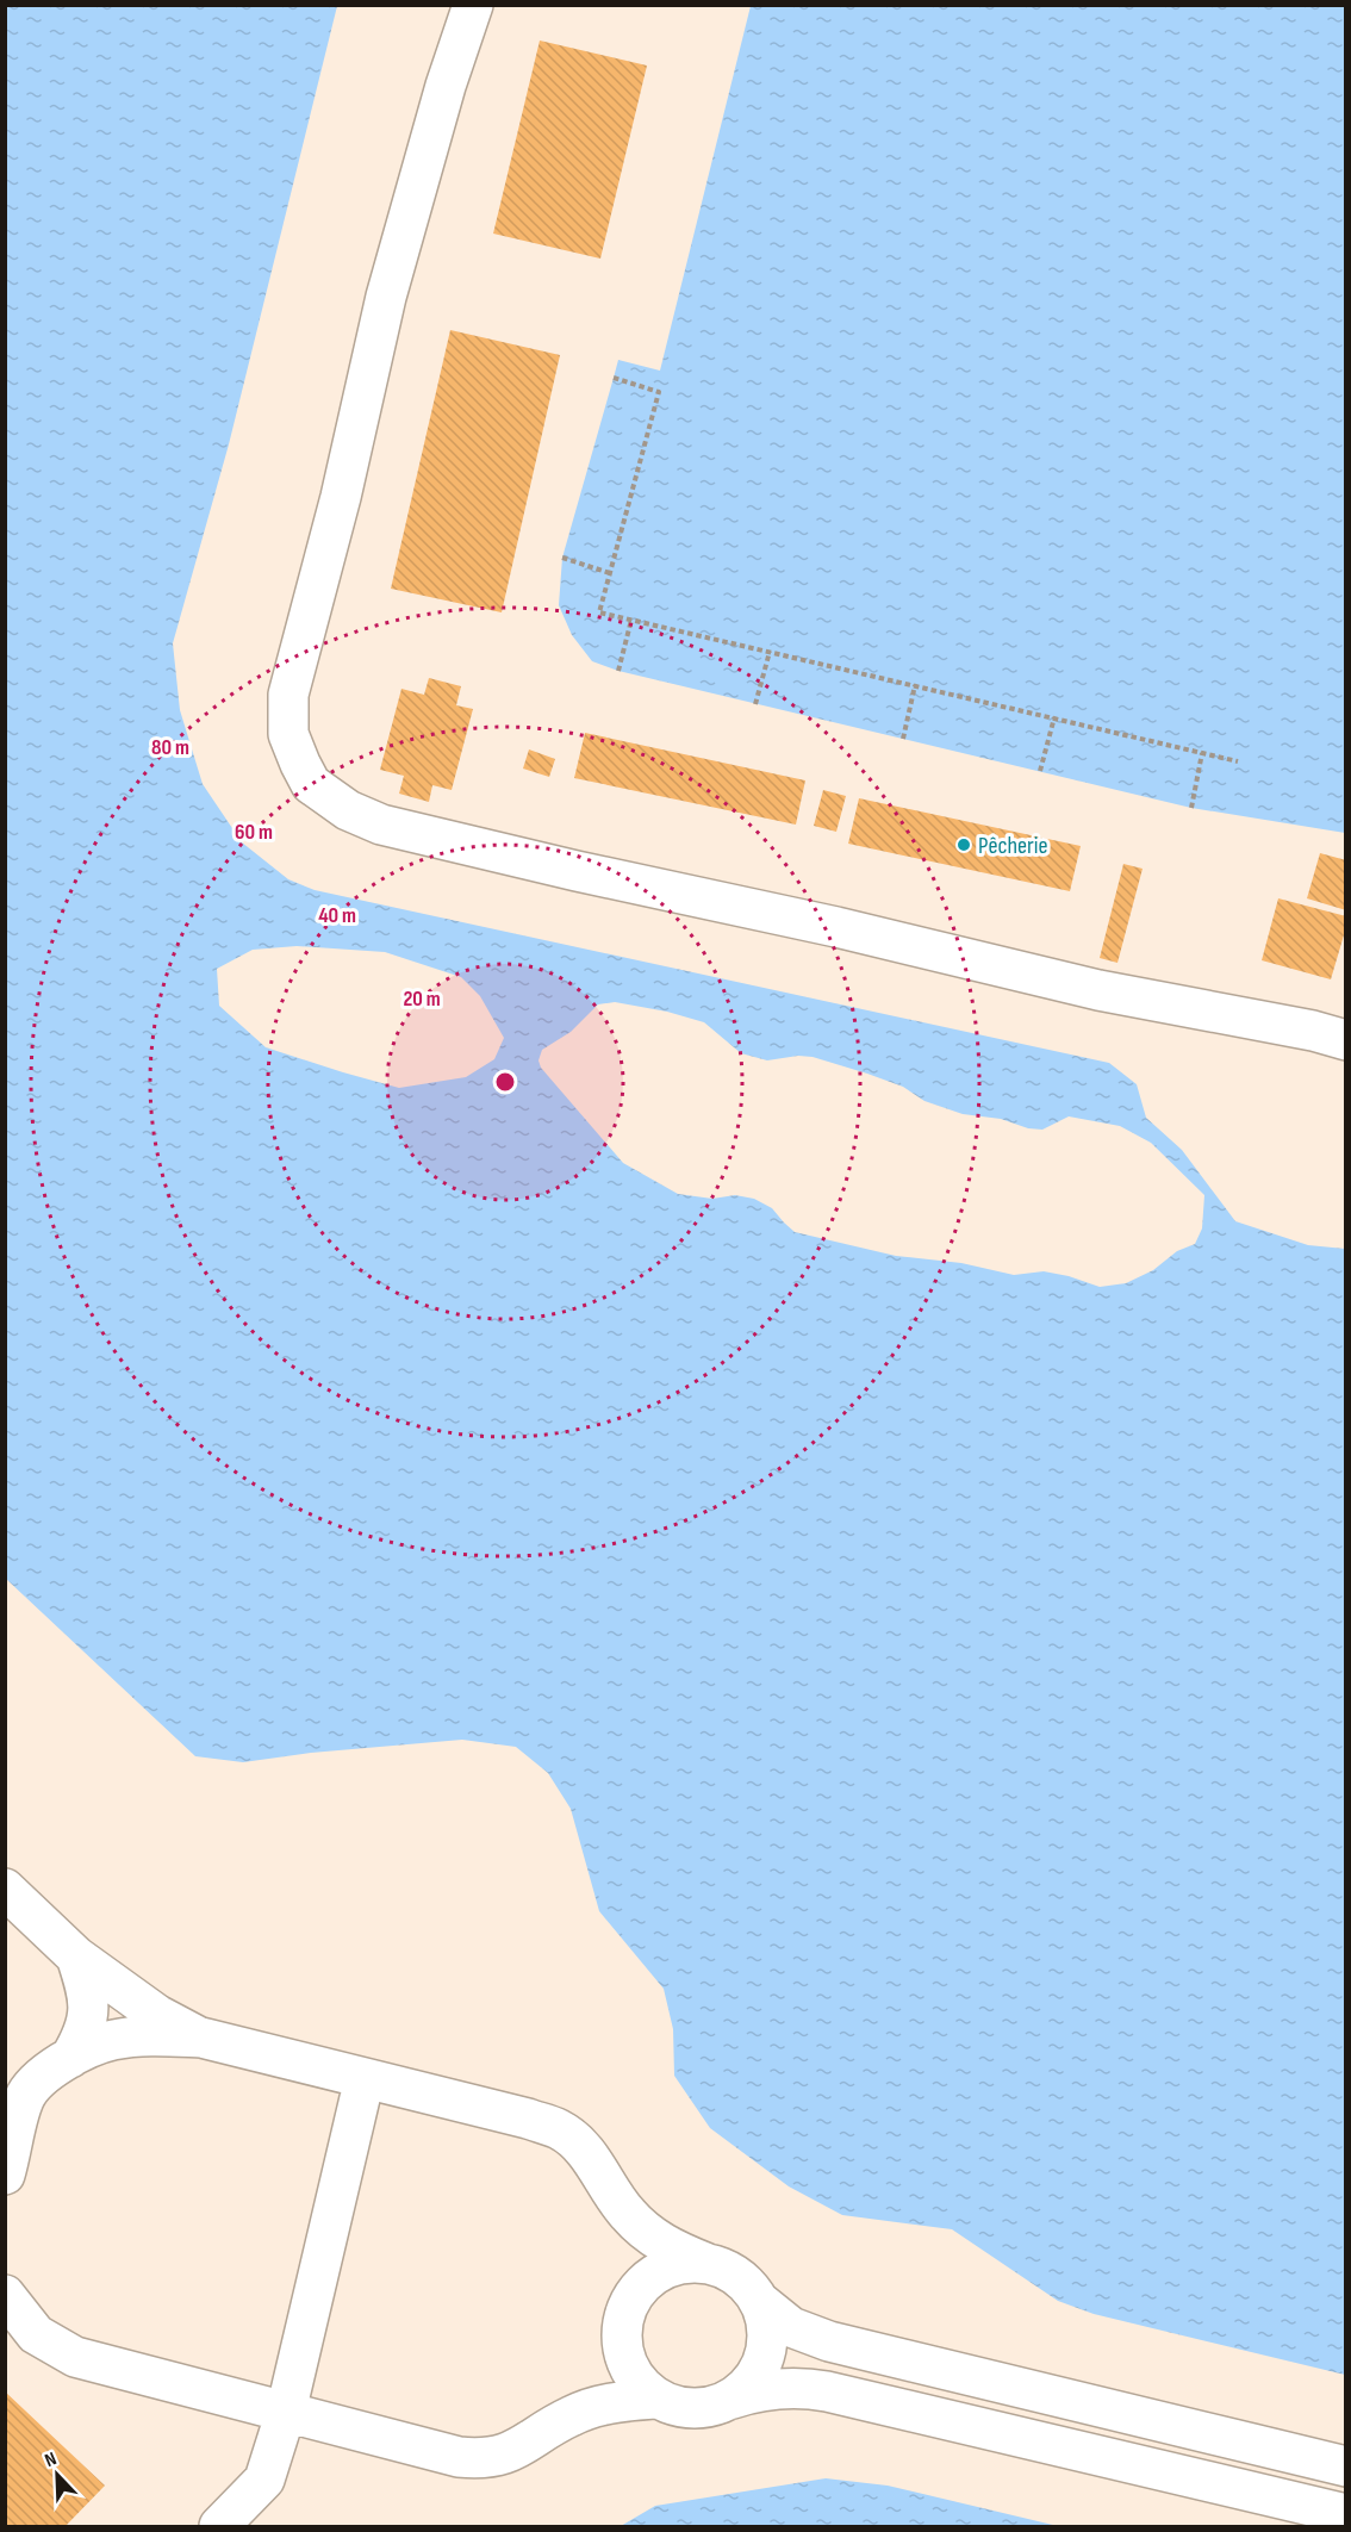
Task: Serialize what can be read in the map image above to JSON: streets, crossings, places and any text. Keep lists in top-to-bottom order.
{
  "places": ["Pêcherie"],
  "north": "top left",
  "rings": [
    "80 m",
    "60 m",
    "40 m",
    "20 m"
  ]
}
